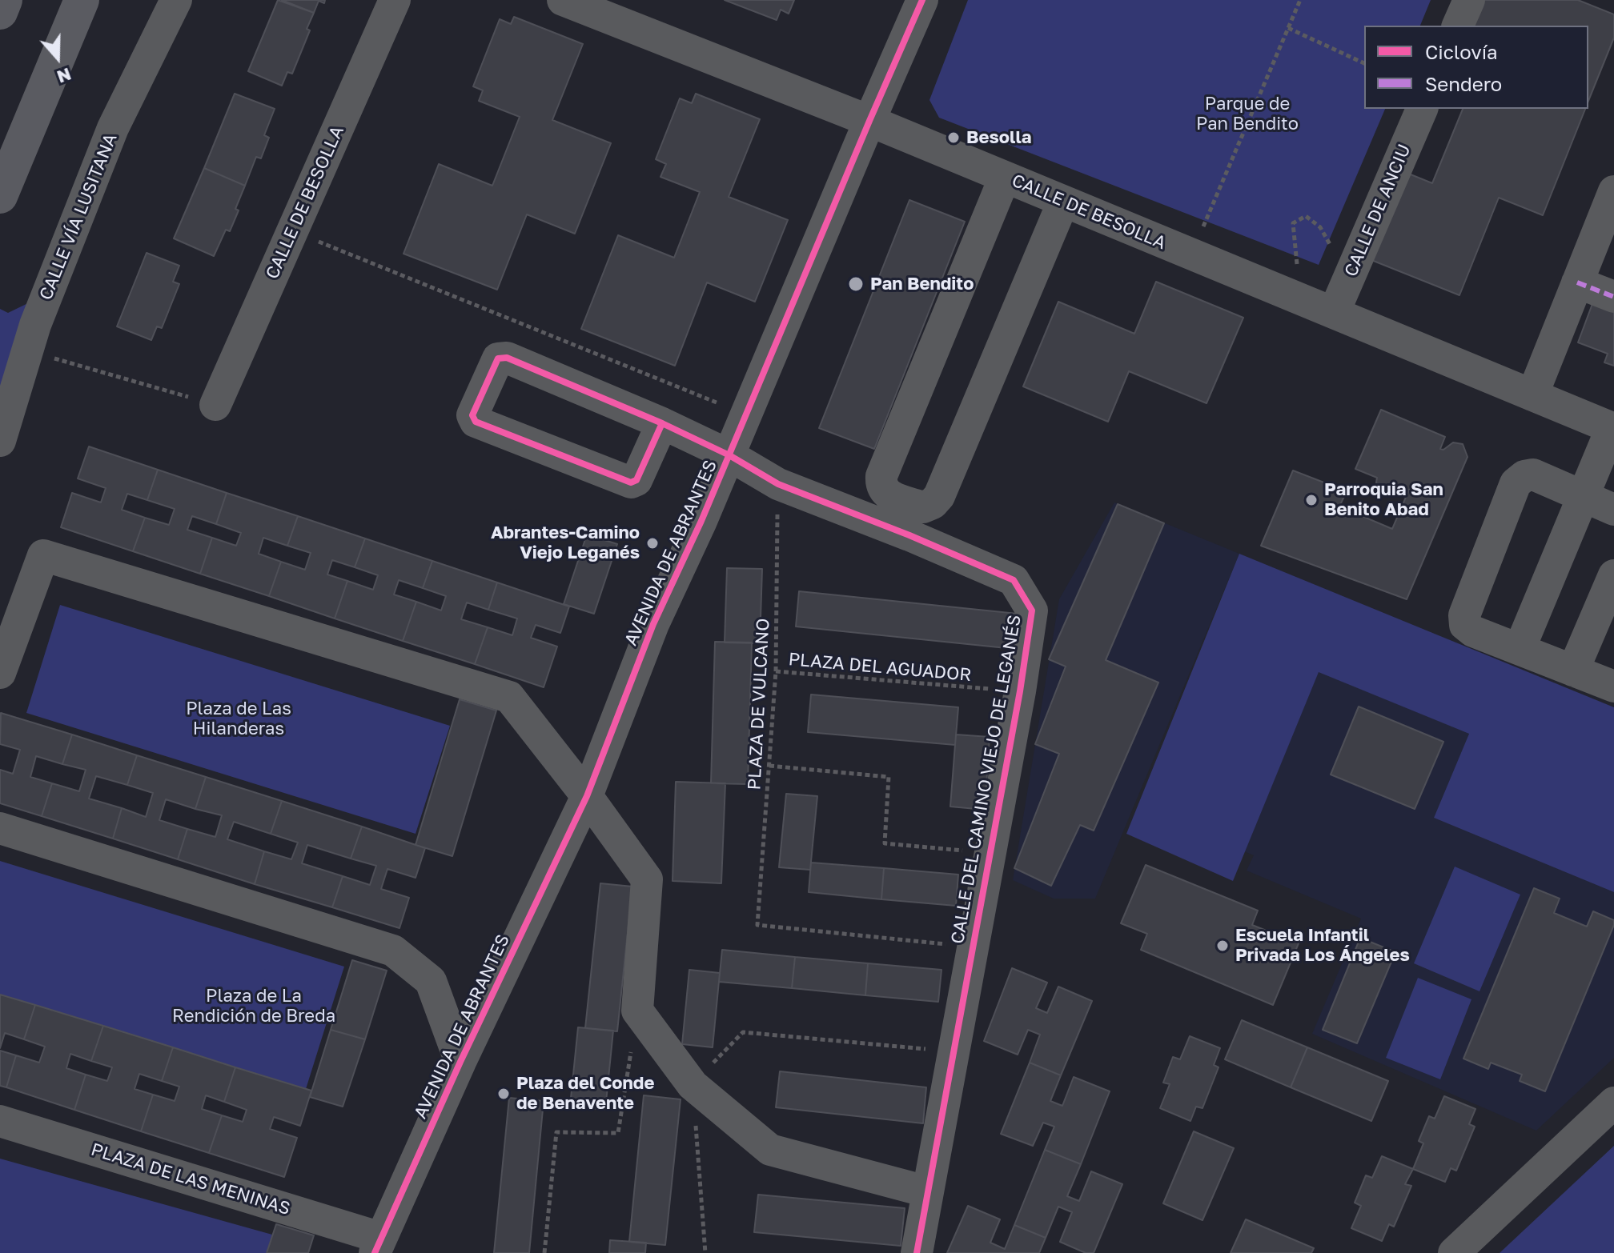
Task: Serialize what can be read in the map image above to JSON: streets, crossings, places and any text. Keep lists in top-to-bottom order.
{
  "streets": {
    "street": [
      "CALLE DE BESOLLA",
      "CALLE DE ANCIU",
      "CALLE VÍA LUSITANA",
      "AVENIDA DE ABRANTES",
      "CALLE DEL CAMINO VIEJO DE LEGANÉS",
      "PLAZA DE LAS MENINAS"
    ],
    "path": ["PLAZA DEL AGUADOR", "PLAZA DE VULCANO"]
  },
  "crossings": [
    ["CALLE DE BESOLLA", "CALLE DE ANCIU"],
    ["CALLE DE BESOLLA", "AVENIDA DE ABRANTES"],
    ["AVENIDA DE ABRANTES", "CALLE DEL CAMINO VIEJO DE LEGANÉS"],
    ["AVENIDA DE ABRANTES", "PLAZA DE LAS MENINAS"],
    ["PLAZA DEL AGUADOR", "PLAZA DE VULCANO"],
    ["PLAZA DEL AGUADOR", "CALLE DEL CAMINO VIEJO DE LEGANÉS"],
    ["PLAZA DE VULCANO", "CALLE DEL CAMINO VIEJO DE LEGANÉS"]
  ],
  "parks": ["Parque de Pan Bendito", "Plaza de Las Hilanderas", "Plaza de La Rendición de Breda"],
  "places": [
    "Besolla",
    "Pan Bendito",
    "Parroquia San Benito Abad",
    "Abrantes-Camino Viejo Leganés",
    "Escuela Infantil Privada Los Ángeles",
    "Plaza del Conde de Benavente"
  ],
  "legend": ["Ciclovía", "Sendero"],
  "north": "bottom"
}
